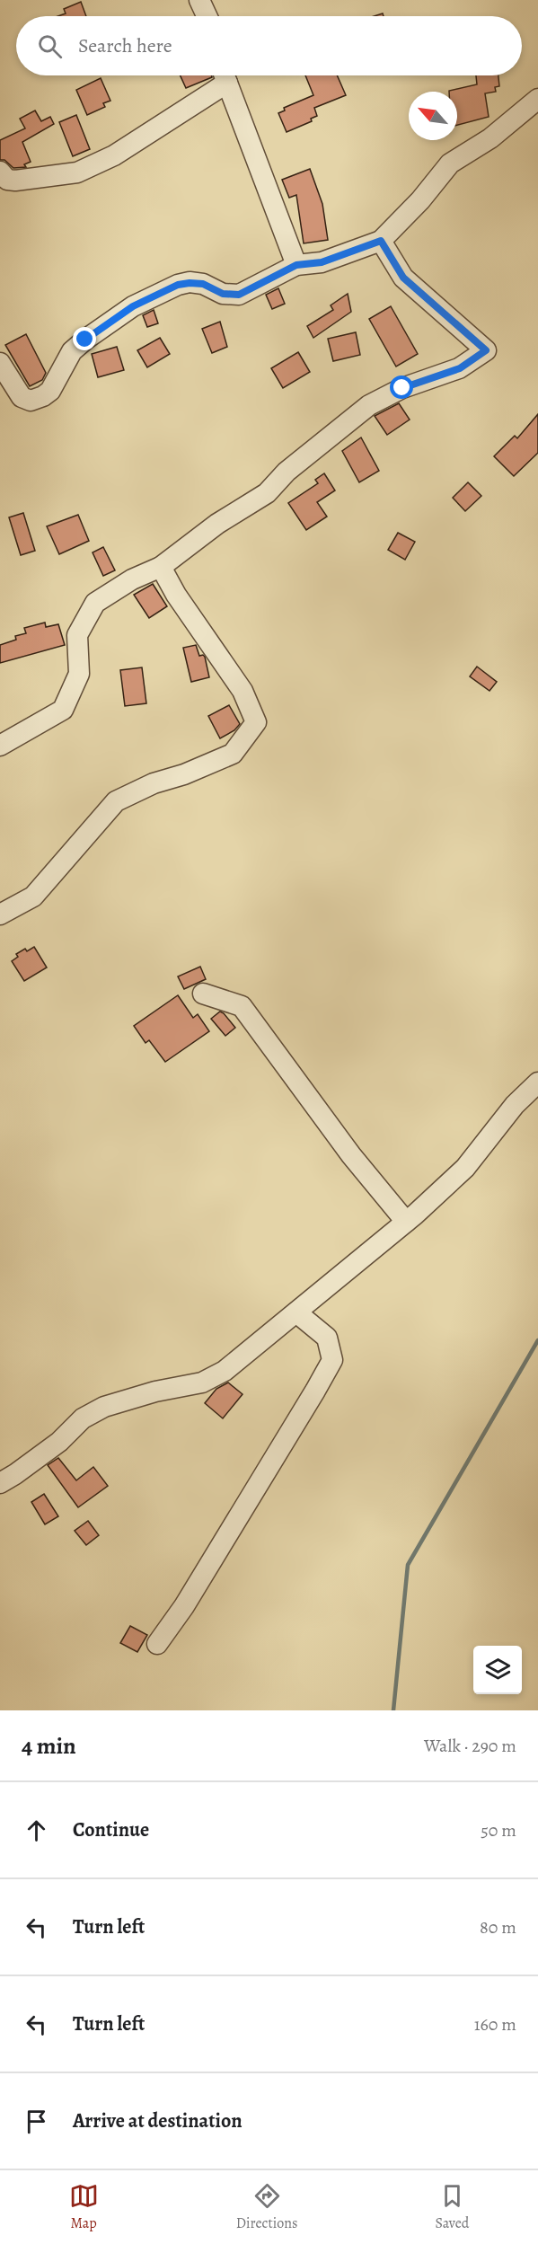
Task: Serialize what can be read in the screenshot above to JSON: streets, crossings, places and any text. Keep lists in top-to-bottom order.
{
  "north": "top left",
  "page": {
    "search": "Search here",
    "heading": ["4 min", "Walk · 290 m"],
    "list": [
      ["Continue", "50 m"],
      ["Turn left", "80 m"],
      ["Turn left", "160 m"],
      "Arrive at destination"
    ],
    "nav": ["Map", "Directions", "Saved"]
  }
}
